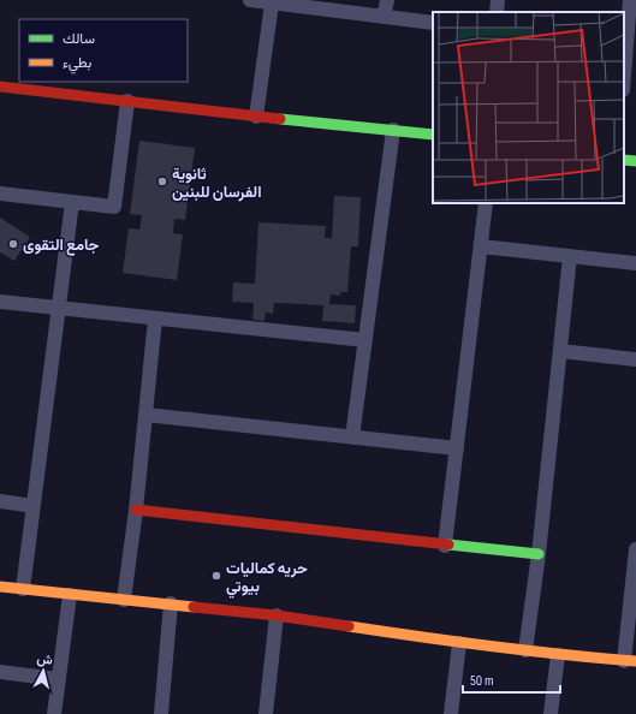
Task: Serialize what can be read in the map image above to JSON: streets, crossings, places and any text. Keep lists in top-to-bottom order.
{
  "places": ["ثانوية الفرسان للبنين", "جامع التقوى", "حريه كماليات بيوتي"],
  "legend": ["سالك", "بطيء"],
  "scale_bar": "50 m",
  "north": "top"
}
